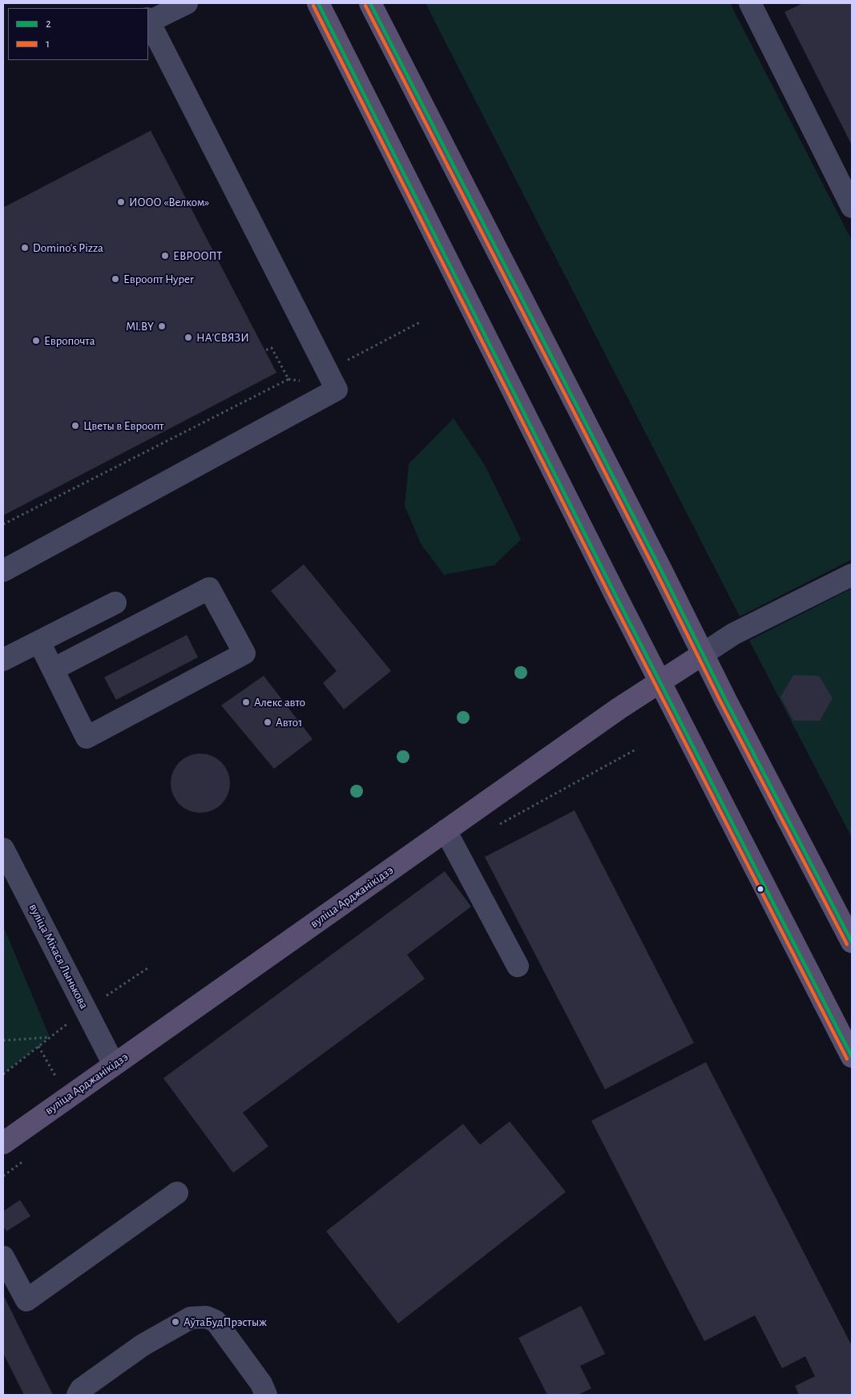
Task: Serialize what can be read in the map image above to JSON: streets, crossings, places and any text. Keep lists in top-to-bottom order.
{
  "streets": {
    "main road": ["вуліца Арджанікідзэ"],
    "street": ["вуліца Міхася Лынькова"]
  },
  "crossings": [
    ["вуліца Арджанікідзэ", "вуліца Міхася Лынькова"]
  ],
  "places": [
    "ИООО «Велком»",
    "Domino's Pizza",
    "ЕВРООПТ",
    "Евроопт Hyper",
    "MI.BY",
    "НАʼСВЯЗИ",
    "Европочта",
    "Цветы в Евроопт",
    "Алекс авто",
    "Авто1",
    "АўтаБудПрэстыж"
  ],
  "lines": ["transit line 2", "transit line 1"],
  "legend": ["2", "1"]
}
